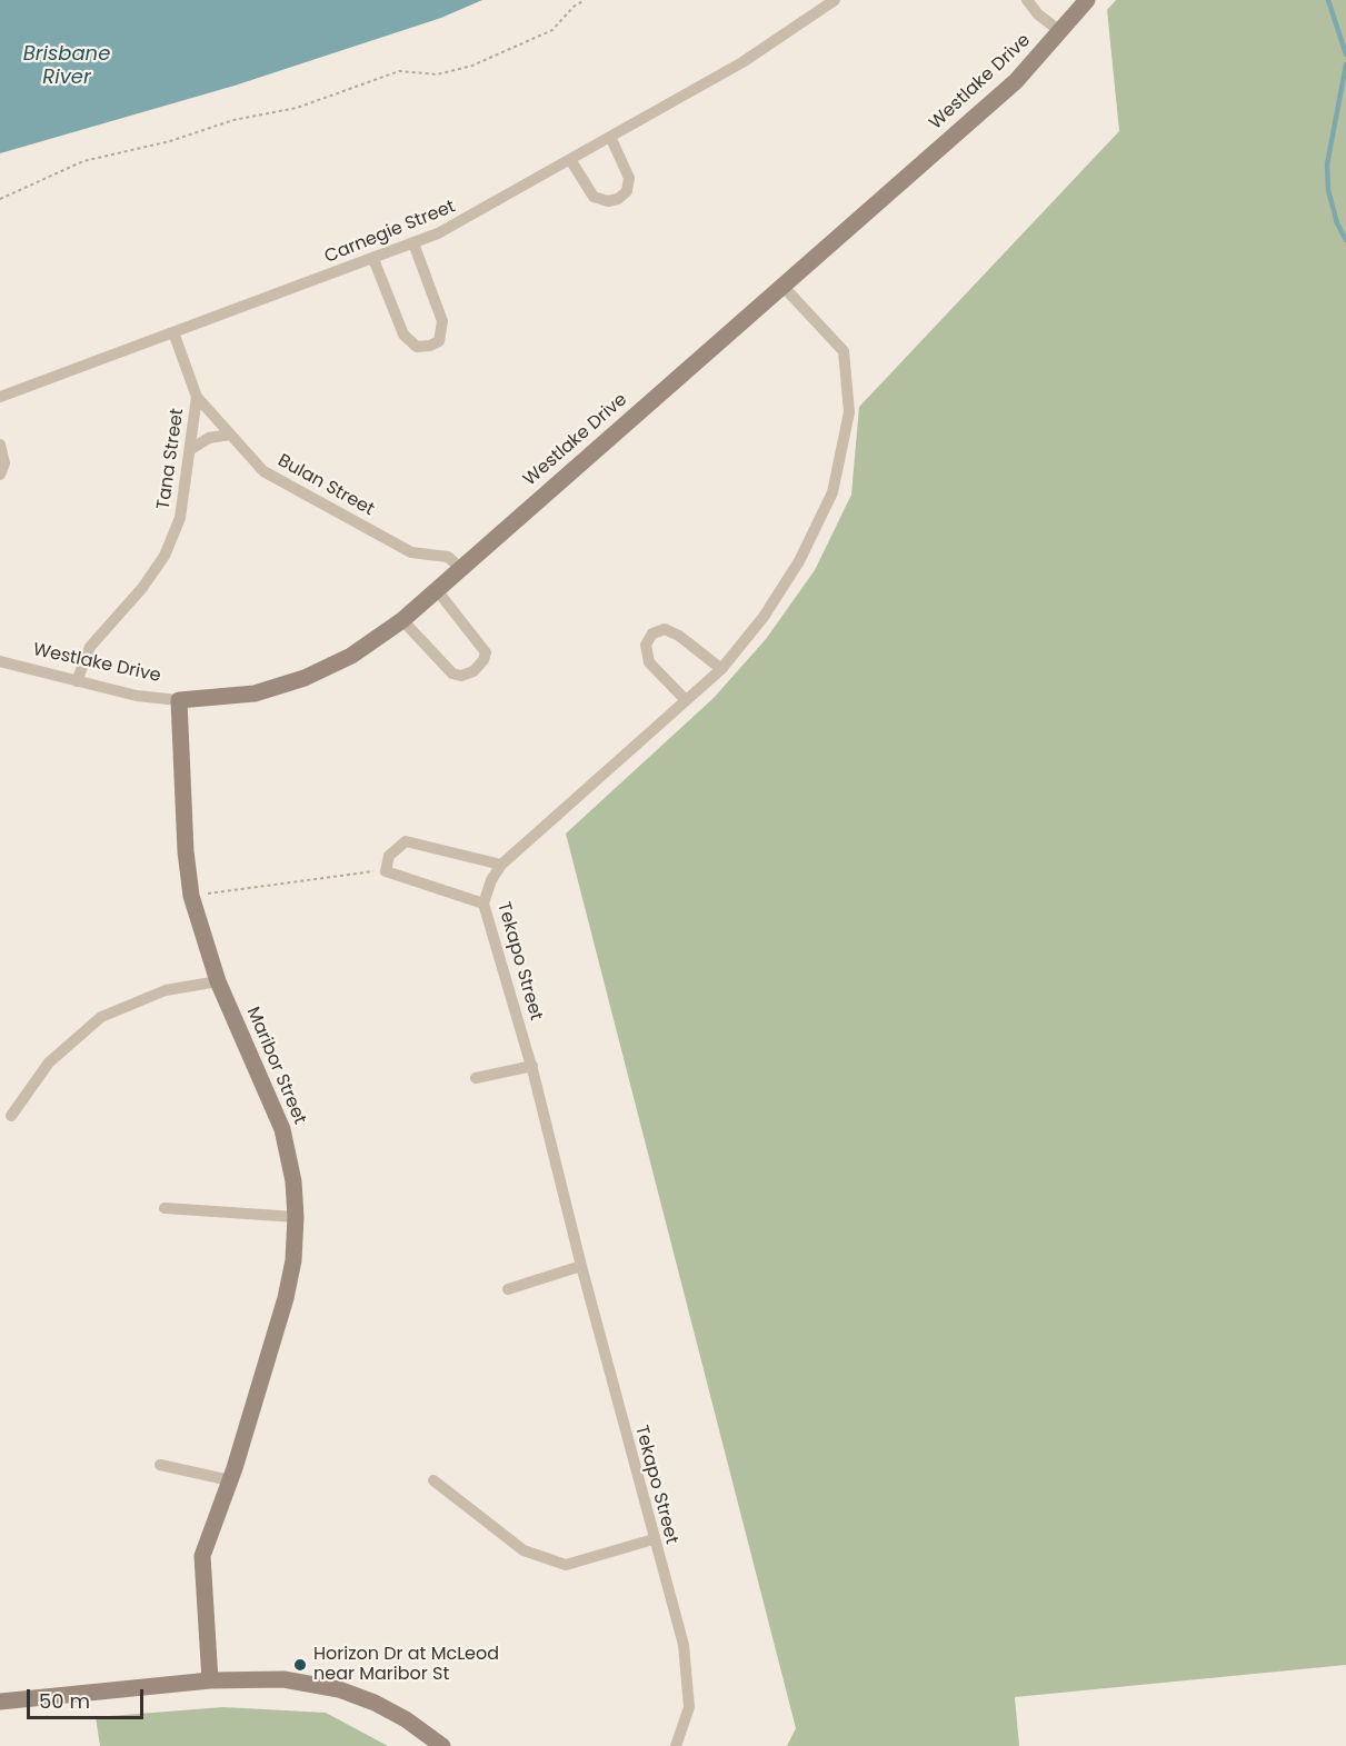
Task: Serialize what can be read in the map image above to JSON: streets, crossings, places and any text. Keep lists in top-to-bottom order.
{
  "streets": {
    "street": [
      "Westlake Drive",
      "Carnegie Street",
      "Tana Street",
      "Bulan Street",
      "Tekapo Street",
      "Maribor Street"
    ]
  },
  "crossings": [
    ["Westlake Drive", "Tana Street"],
    ["Westlake Drive", "Bulan Street"],
    ["Westlake Drive", "Tekapo Street"],
    ["Westlake Drive", "Maribor Street"],
    ["Carnegie Street", "Tana Street"],
    ["Tana Street", "Bulan Street"]
  ],
  "water": ["Brisbane River"],
  "places": ["Horizon Dr at McLeod near Maribor St"],
  "scale_bar": "50 m"
}
